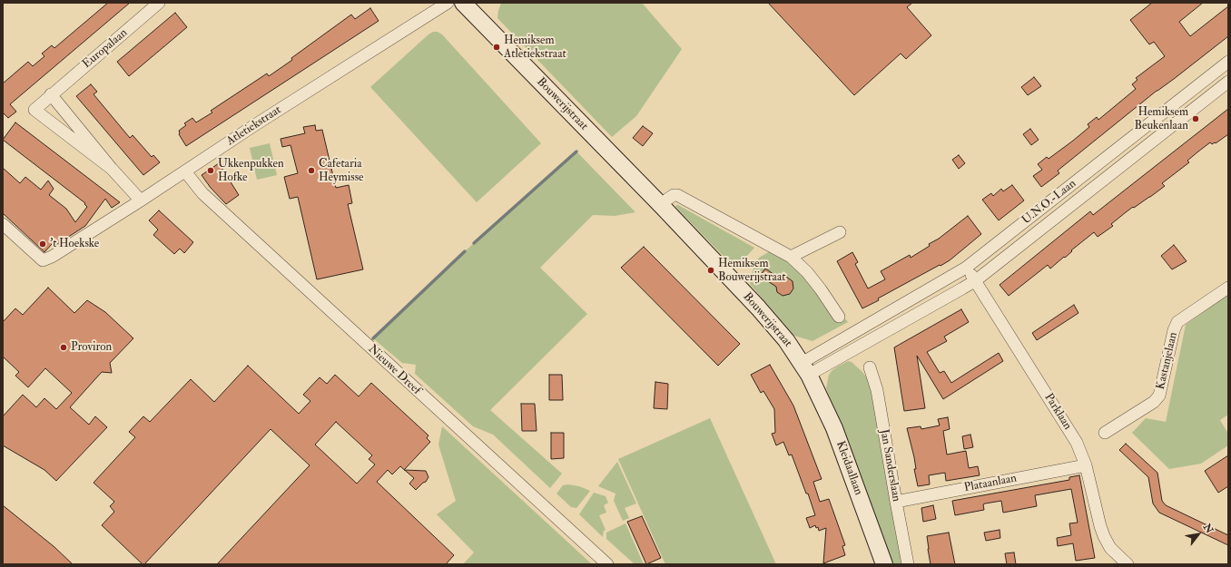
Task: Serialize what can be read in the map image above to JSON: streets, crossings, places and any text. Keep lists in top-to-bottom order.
{
  "streets": {
    "street": [
      "Europalaan",
      "Bouwerijstraat",
      "Atletiekstraat",
      "U.N.O.-Laan",
      "Kastanjelaan",
      "Nieuwe Dreef",
      "Parklaan",
      "Jan Sanderslaan",
      "Kleidaallaan",
      "Plataanlaan"
    ]
  },
  "crossings": [
    ["Europalaan", "Atletiekstraat"],
    ["Bouwerijstraat", "U.N.O.-Laan"],
    ["Bouwerijstraat", "Kleidaallaan"],
    ["Atletiekstraat", "Nieuwe Dreef"],
    ["U.N.O.-Laan", "Parklaan"],
    ["U.N.O.-Laan", "Kleidaallaan"],
    ["Parklaan", "Plataanlaan"],
    ["Jan Sanderslaan", "Plataanlaan"]
  ],
  "places": [
    "Hemiksem Atletiekstraat",
    "Hemiksem Beukenlaan",
    "Ukkenpukken Hofke",
    "Cafetaria Heymisse",
    "'t Hoekske",
    "Hemiksem Bouwerijstraat",
    "Proviron"
  ],
  "north": "top right"
}
